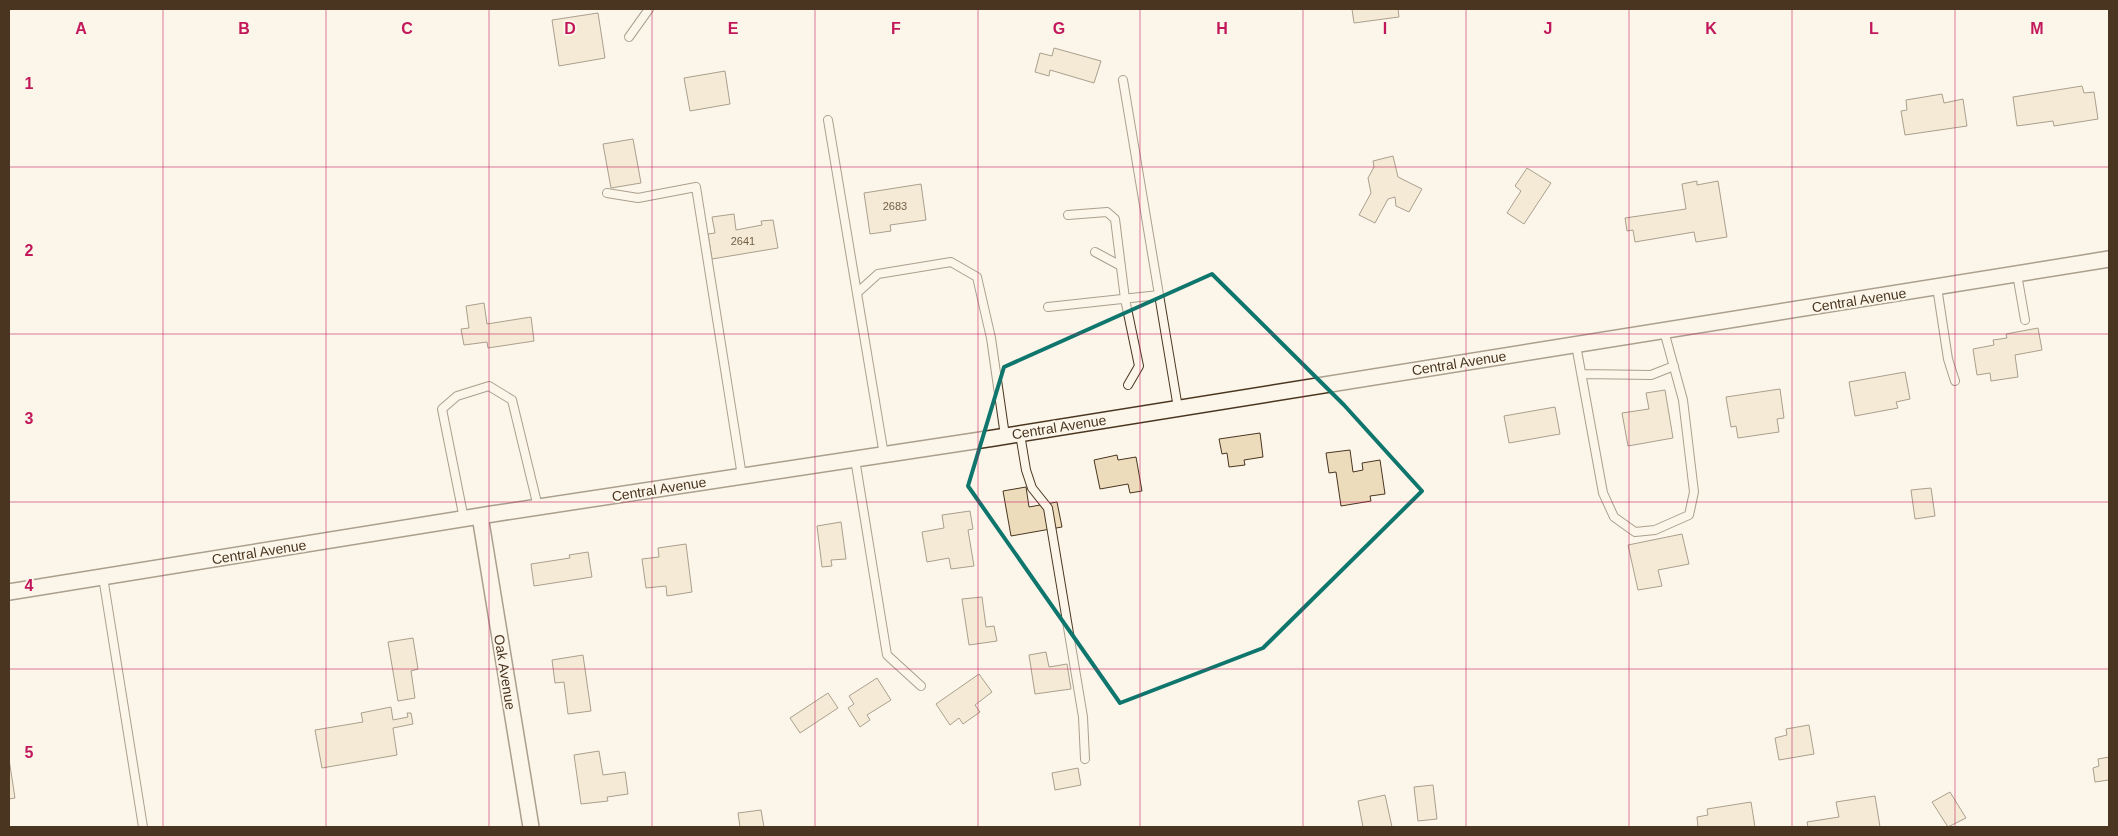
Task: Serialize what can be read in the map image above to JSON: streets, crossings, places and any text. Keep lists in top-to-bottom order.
{
  "streets": {
    "street": ["Central Avenue", "Oak Avenue"]
  },
  "crossings": [
    ["Central Avenue", "Oak Avenue"]
  ],
  "house_numbers": ["2683", "2641"],
  "grid": {
    "columns": [
      "A",
      "B",
      "C",
      "D",
      "E",
      "F",
      "G",
      "H",
      "I",
      "J",
      "K",
      "L",
      "M"
    ],
    "rows": [
      "1",
      "2",
      "3",
      "4",
      "5"
    ]
  }
}
